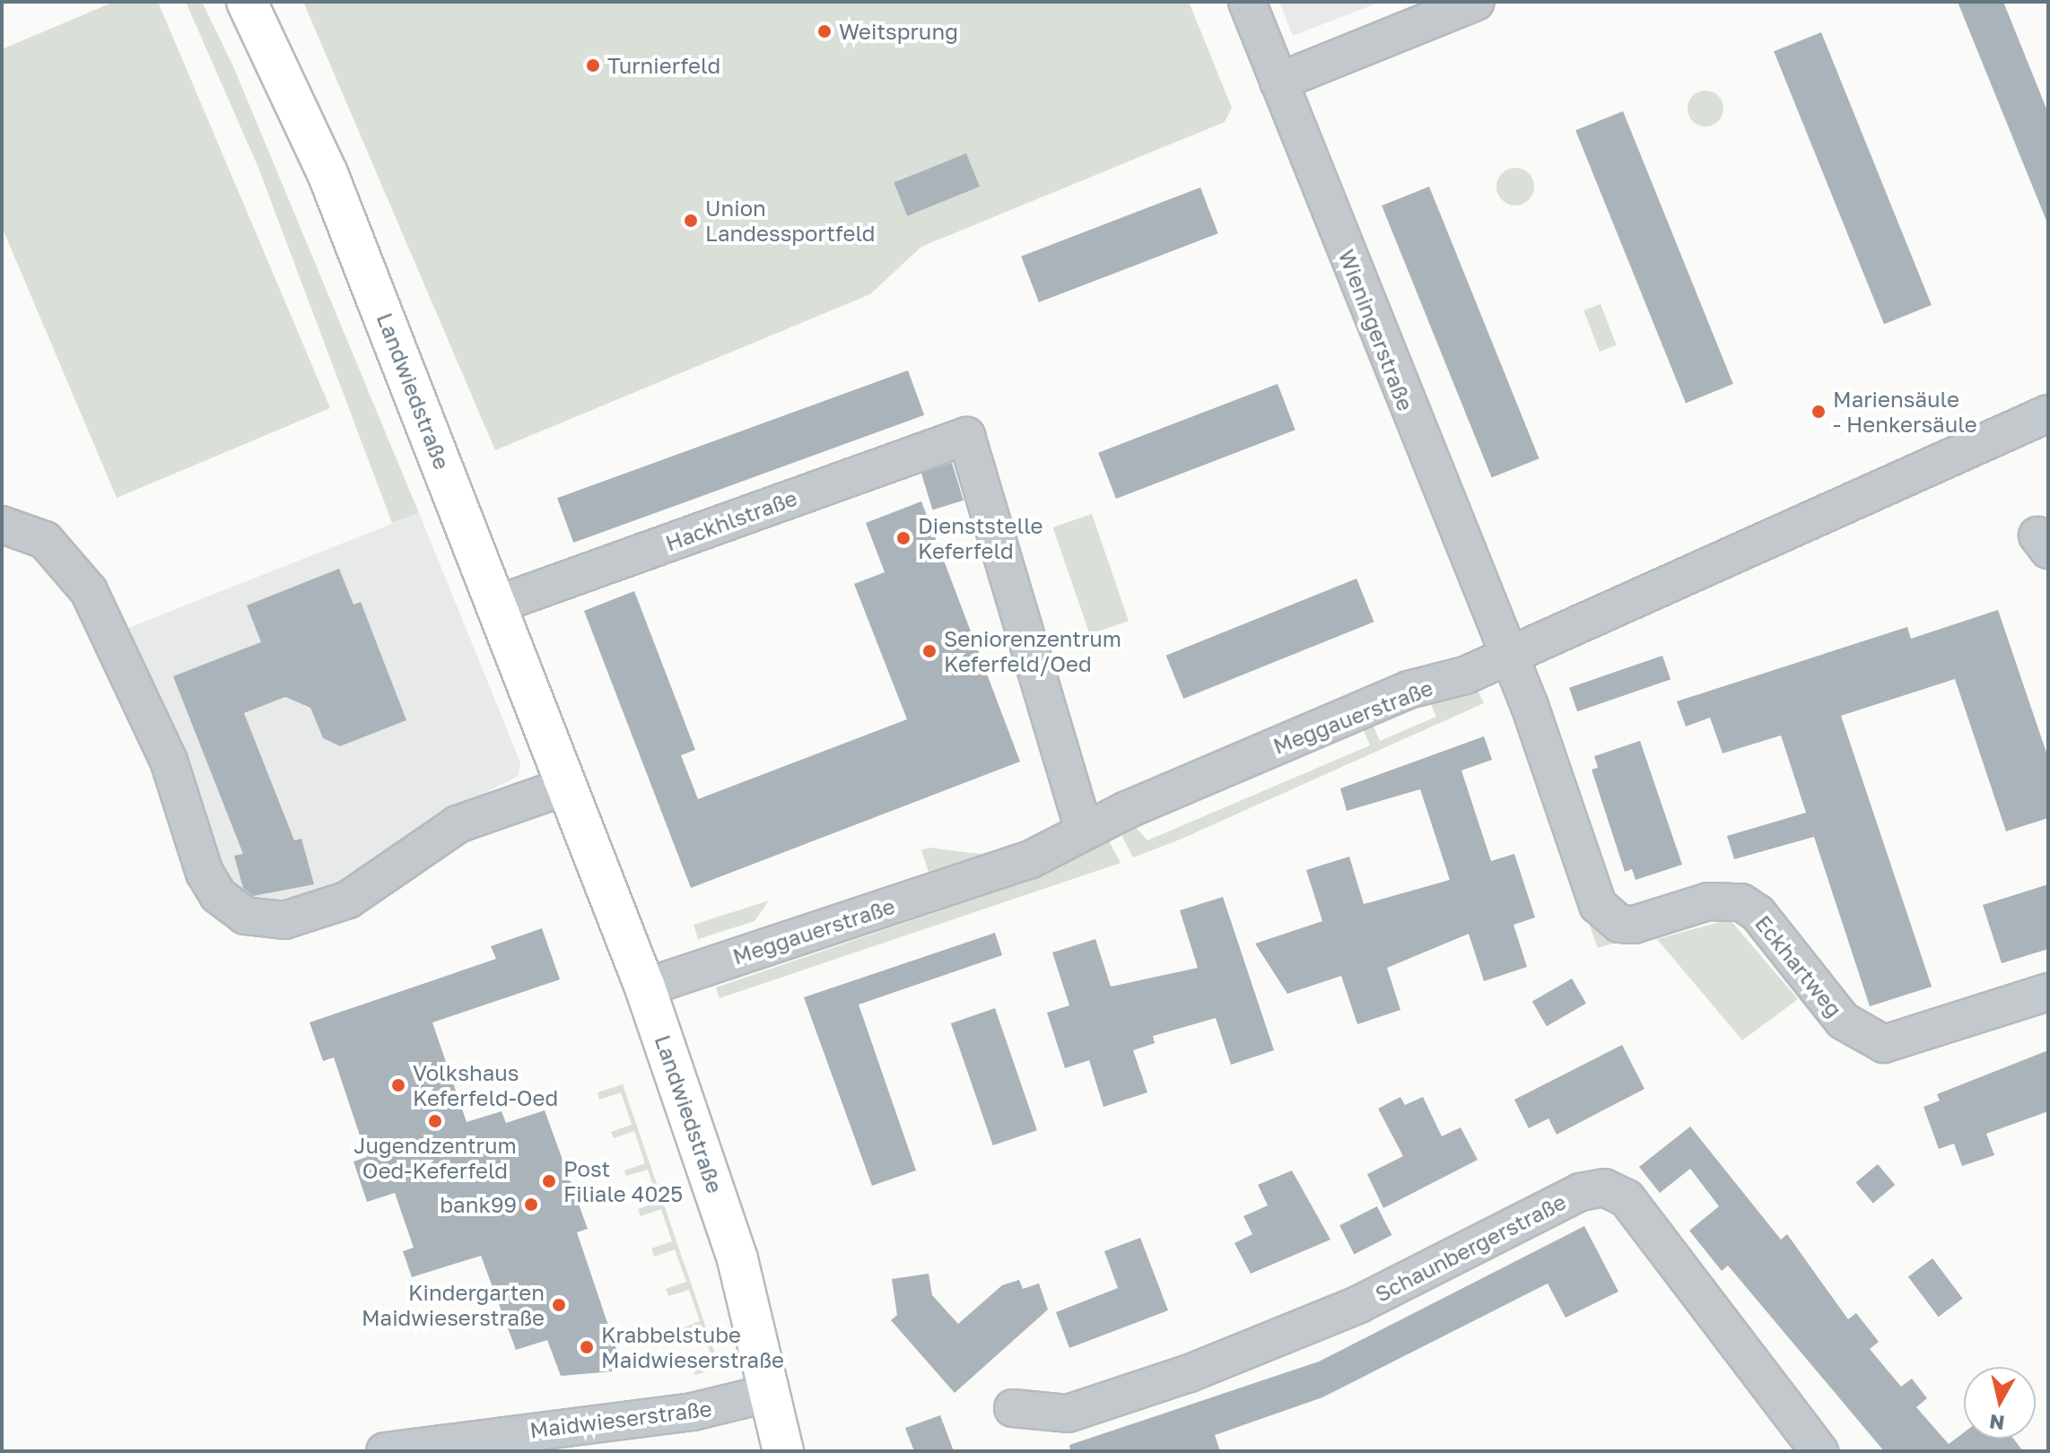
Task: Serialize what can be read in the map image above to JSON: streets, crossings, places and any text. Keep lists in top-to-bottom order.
{
  "streets": {
    "main road": ["Landwiedstraße"],
    "street": [
      "Wieningerstraße",
      "Hackhlstraße",
      "Meggauerstraße",
      "Eckhartweg",
      "Schaunbergerstraße",
      "Maidwieserstraße"
    ]
  },
  "crossings": [
    ["Wieningerstraße", "Meggauerstraße"],
    ["Wieningerstraße", "Eckhartweg"],
    ["Landwiedstraße", "Hackhlstraße"],
    ["Landwiedstraße", "Meggauerstraße"],
    ["Landwiedstraße", "Maidwieserstraße"],
    ["Hackhlstraße", "Meggauerstraße"],
    ["Meggauerstraße", "Eckhartweg"]
  ],
  "places": [
    "Weitsprung",
    "Turnierfeld",
    "Union Landessportfeld",
    "Mariensäule - Henkersäule",
    "Dienststelle Keferfeld",
    "Seniorenzentrum Keferfeld/Oed",
    "Volkshaus Keferfeld-Oed",
    "Jugendzentrum Oed-Keferfeld",
    "Post Filiale 4025",
    "bank99",
    "Kindergarten Maidwieserstraße",
    "Krabbelstube Maidwieserstraße"
  ],
  "north": "bottom"
}
